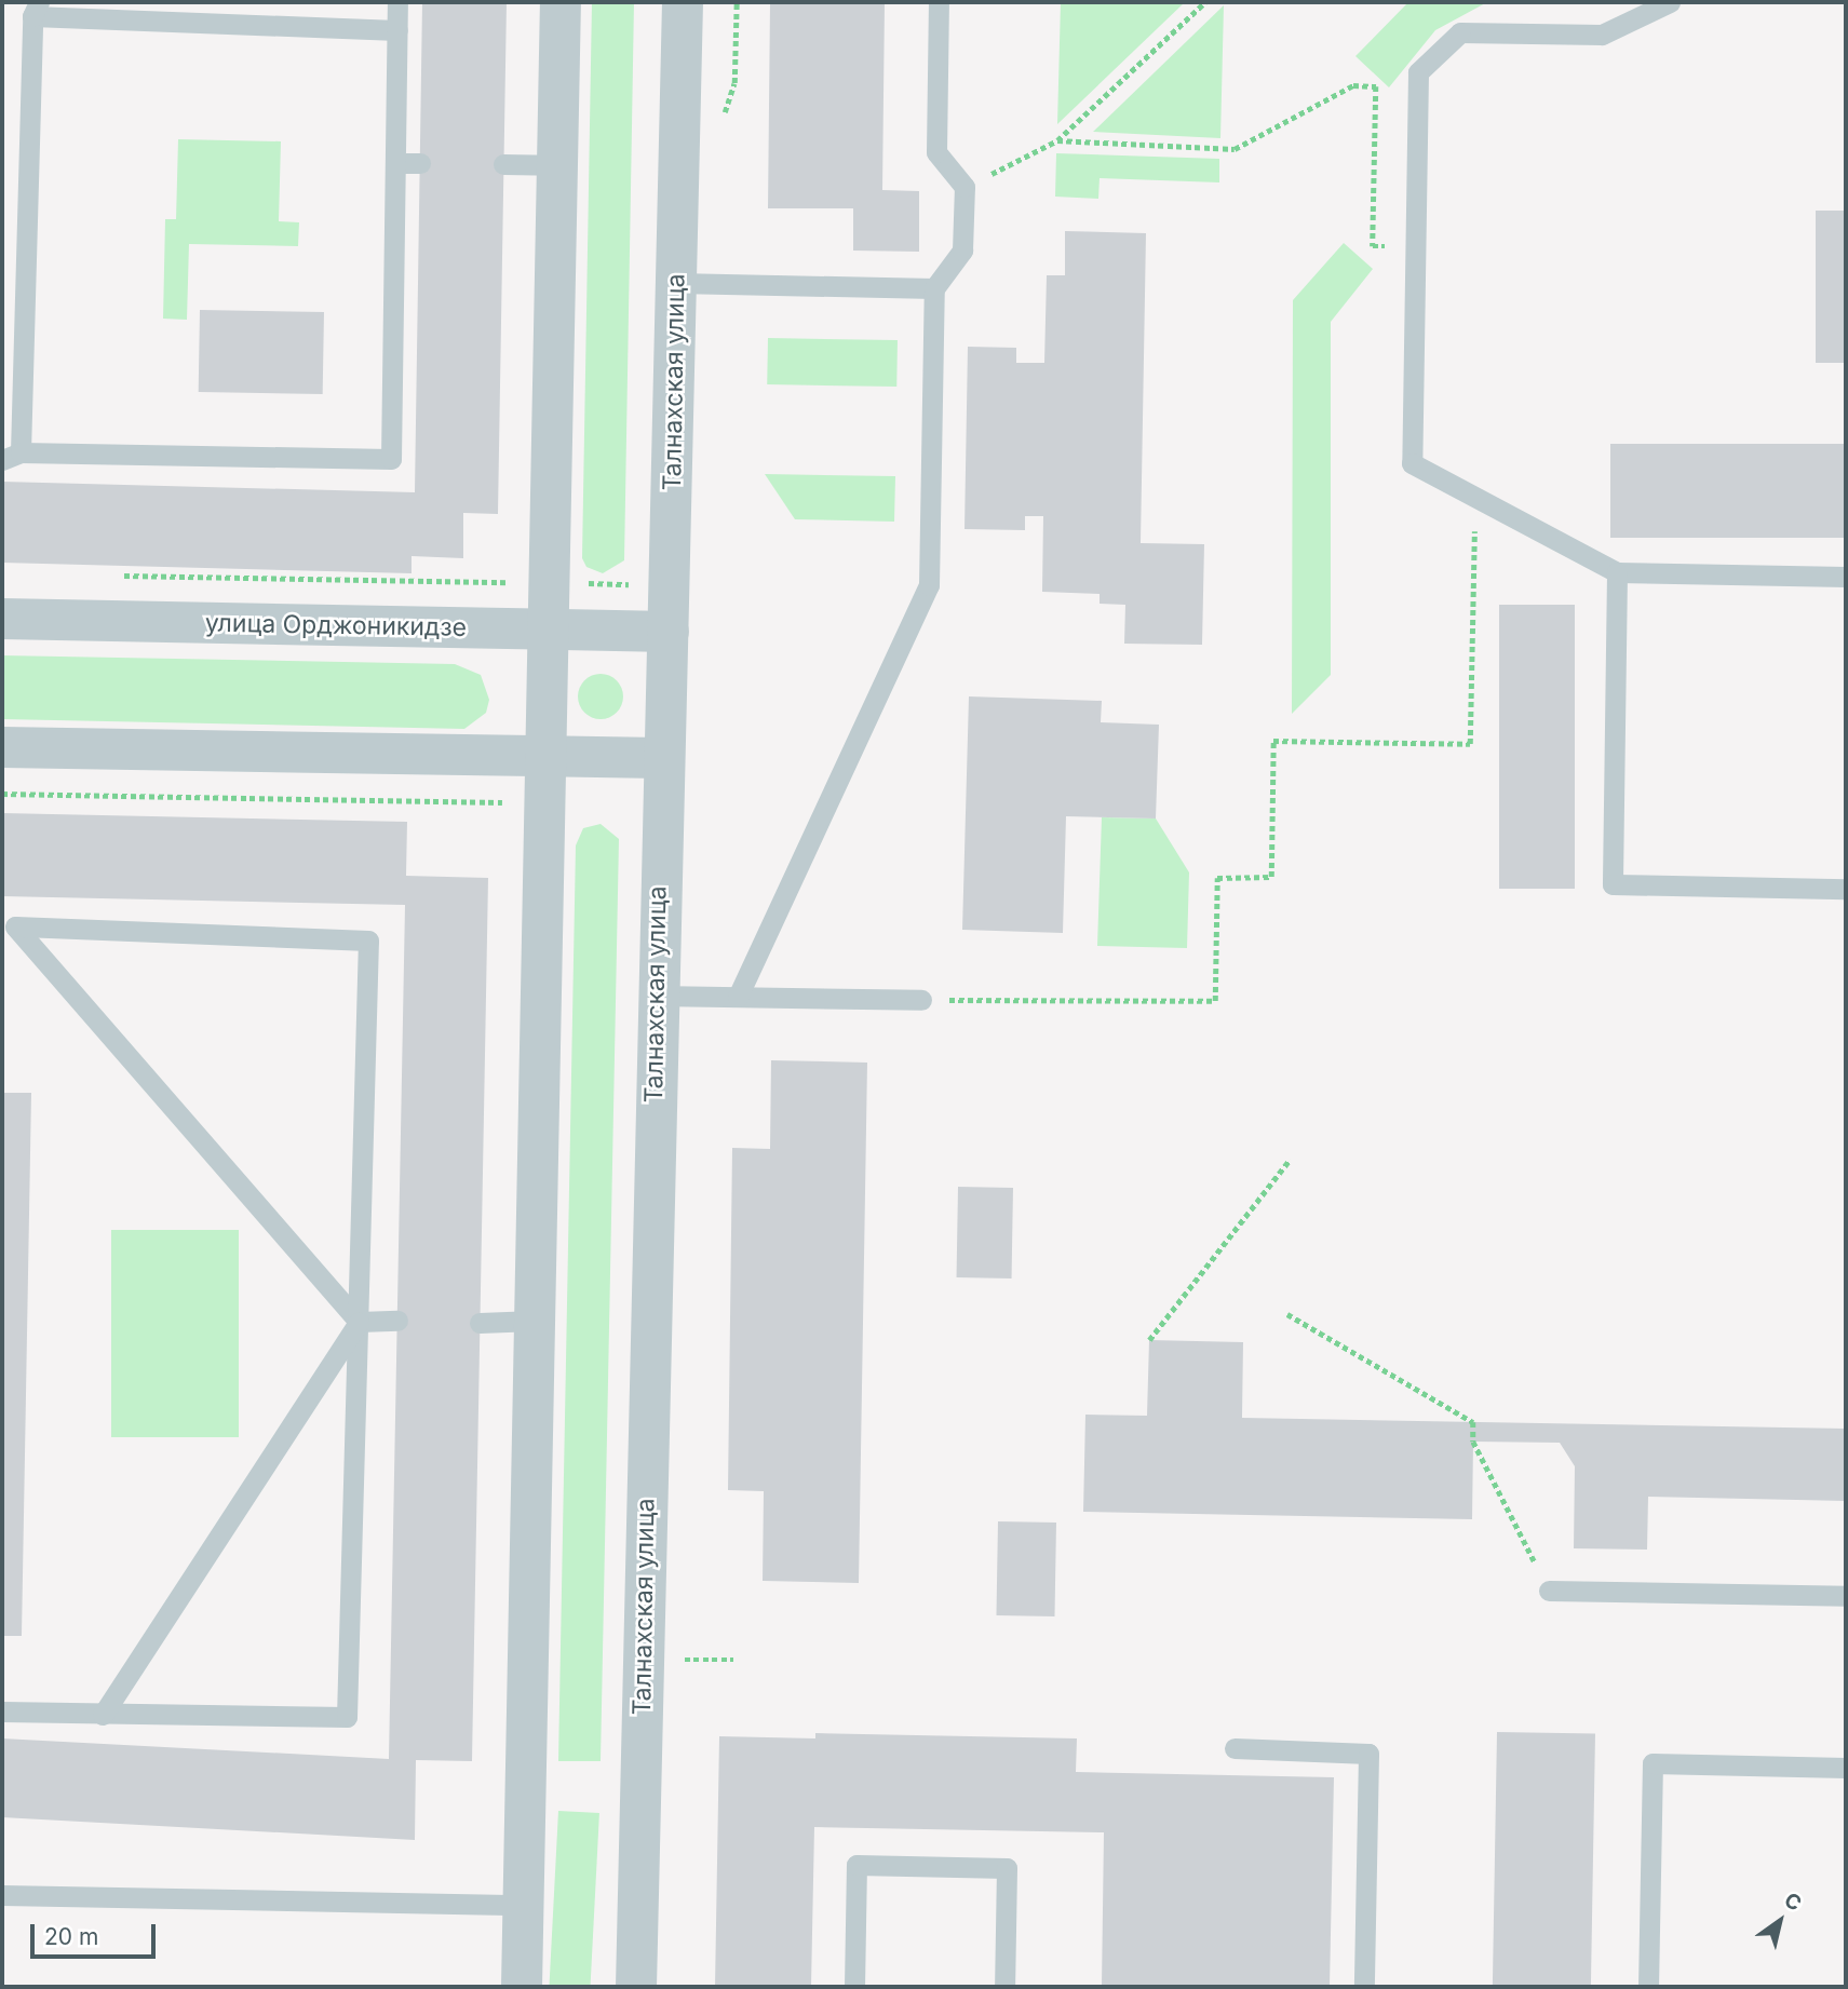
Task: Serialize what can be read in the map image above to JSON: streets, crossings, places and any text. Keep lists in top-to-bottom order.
{
  "streets": {
    "street": ["Талнахская улица", "улица Орджоникидзе"]
  },
  "crossings": [
    ["Талнахская улица", "улица Орджоникидзе"]
  ],
  "scale_bar": "20 m",
  "north": "top right"
}
